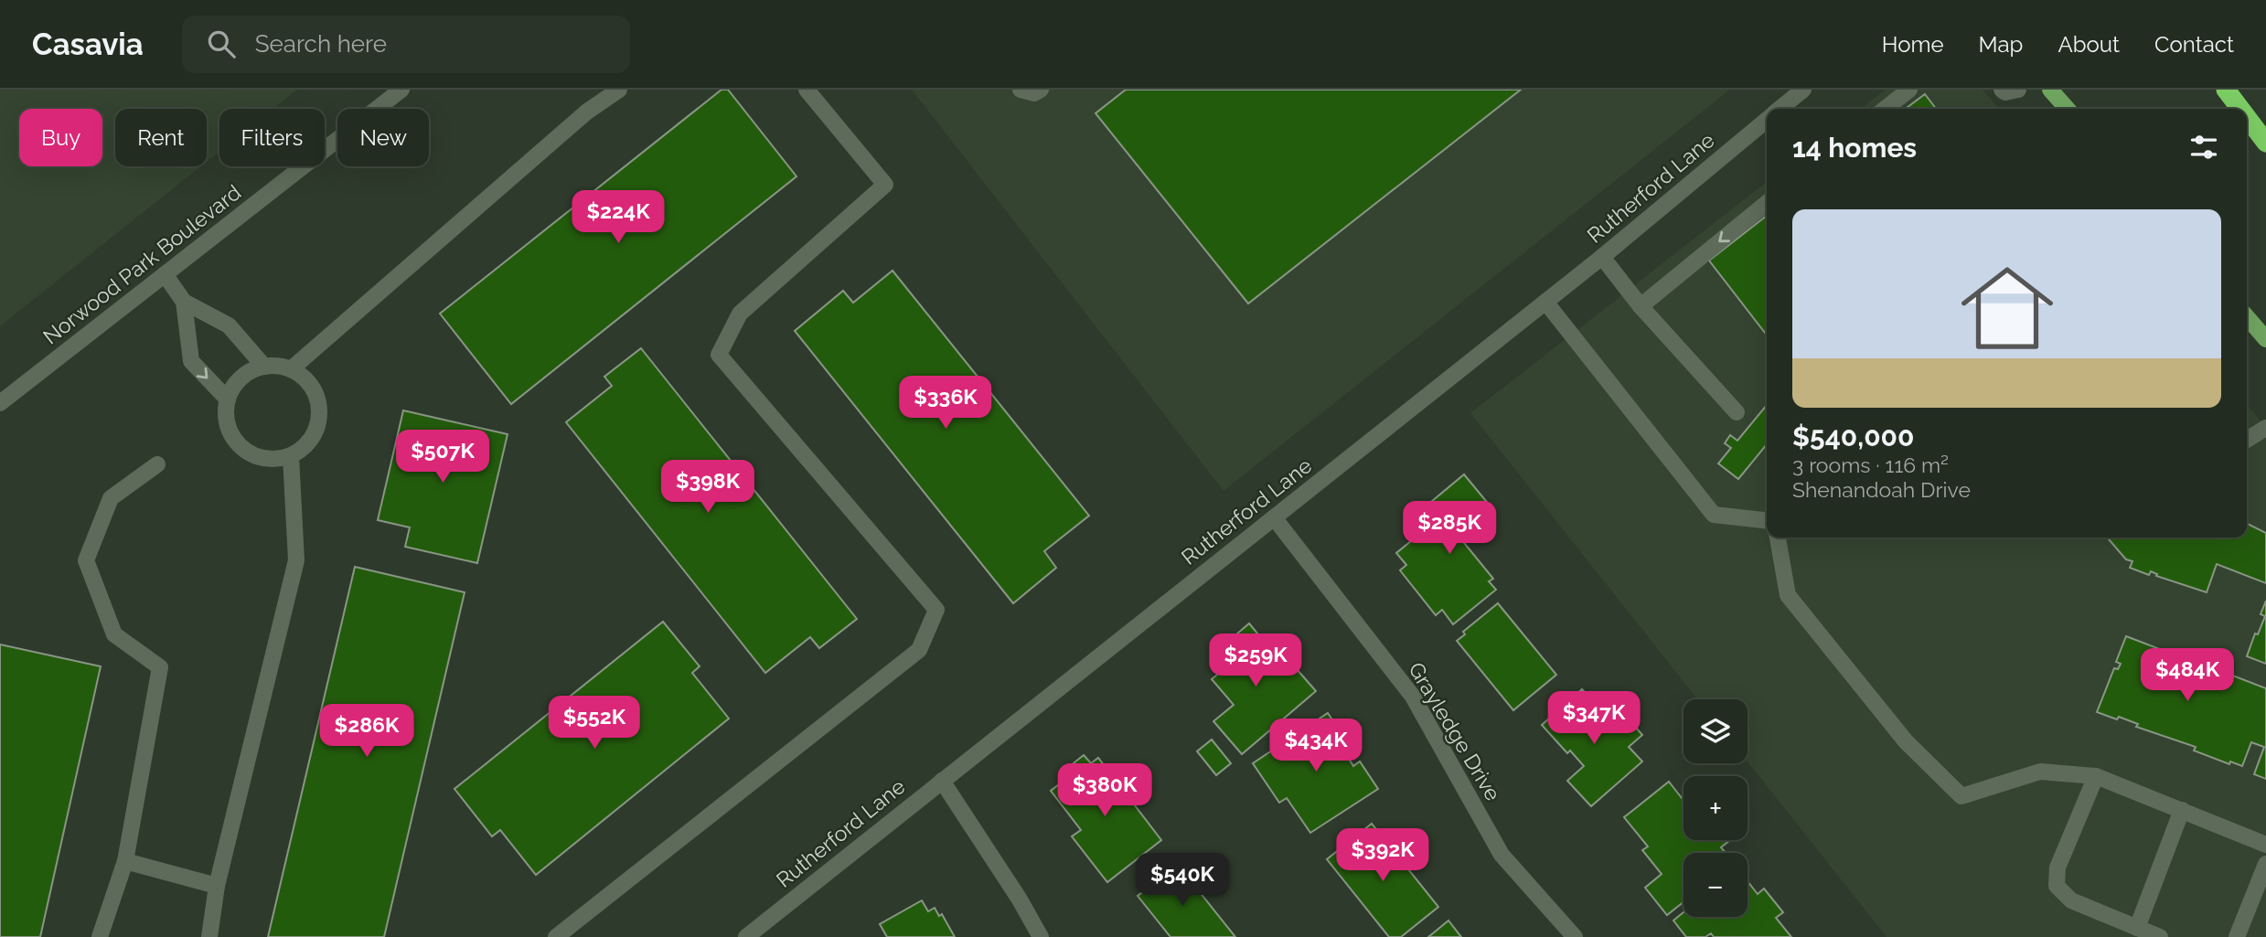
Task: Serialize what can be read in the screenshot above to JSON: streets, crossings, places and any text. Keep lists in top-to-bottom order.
{
  "streets": {
    "street": ["Rutherford Lane", "Norwood Park Boulevard", "Grayledge Drive"]
  },
  "crossings": [
    ["Rutherford Lane", "Grayledge Drive"]
  ],
  "page": {
    "header": "Casavia",
    "search": "Search here",
    "nav": [
      "Home",
      "Map",
      "About",
      "Contact"
    ],
    "chip": [
      "Buy",
      "Rent",
      "Filters",
      "New"
    ],
    "heading": "14 homes",
    "list": [
      {
        "name": "$540,000",
        "note": "3 rooms · 116 m² · Shenandoah Drive"
      }
    ],
    "price": [
      "$224K",
      "$336K",
      "$507K",
      "$398K",
      "$285K",
      "$259K",
      "$484K",
      "$347K",
      "$552K",
      "$286K",
      "$434K",
      "$380K",
      "$392K",
      "$540K"
    ],
    "map_buttons": ["+", "−"]
  }
}
